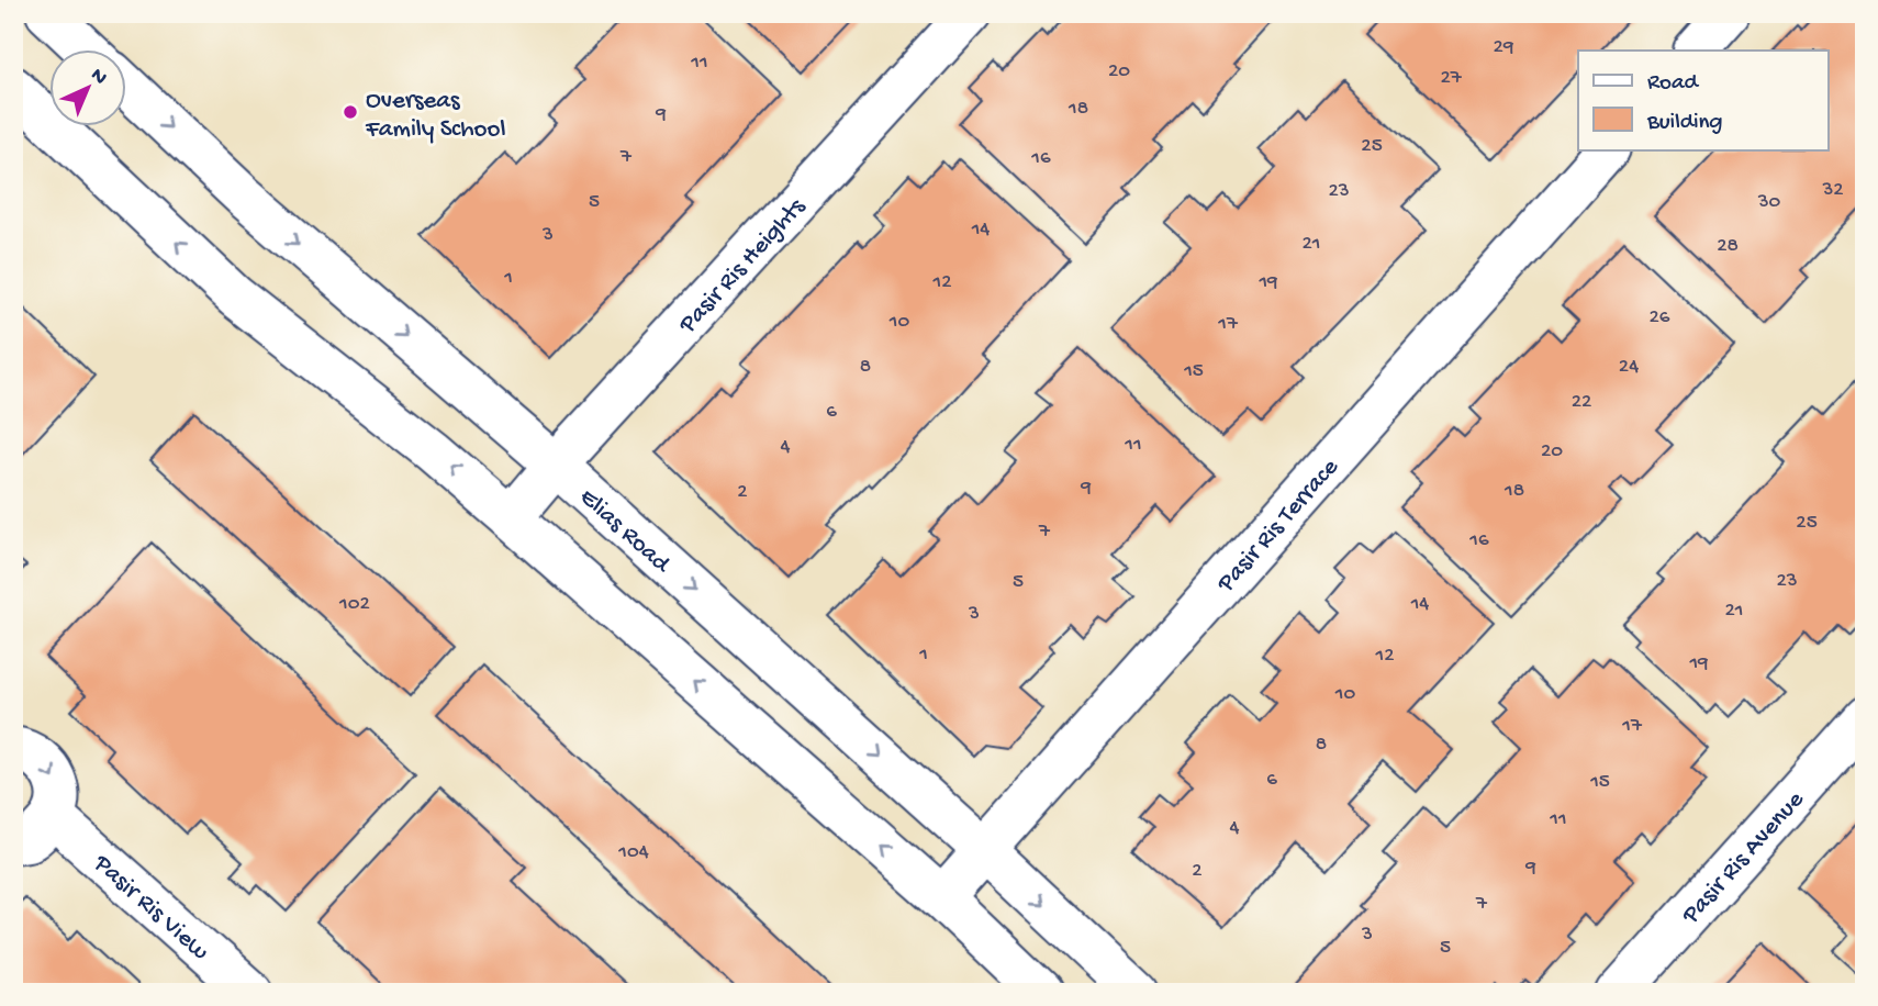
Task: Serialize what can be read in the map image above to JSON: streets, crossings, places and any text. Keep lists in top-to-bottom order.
{
  "streets": {
    "street": [
      "Pasir Ris Heights",
      "Pasir Ris Terrace",
      "Elias Road",
      "Pasir Ris Avenue",
      "Pasir Ris View"
    ]
  },
  "crossings": [
    ["Pasir Ris Heights", "Elias Road"],
    ["Pasir Ris Terrace", "Elias Road"]
  ],
  "places": ["Overseas Family School"],
  "house_numbers": [
    "29",
    "11",
    "20",
    "27",
    "18",
    "9",
    "25",
    "7",
    "16",
    "32",
    "23",
    "5",
    "30",
    "14",
    "3",
    "21",
    "28",
    "1",
    "12",
    "19",
    "26",
    "10",
    "17",
    "8",
    "24",
    "15",
    "22",
    "6",
    "11",
    "4",
    "20",
    "9",
    "18",
    "2",
    "25",
    "7",
    "16",
    "23",
    "5",
    "102",
    "14",
    "21",
    "3",
    "1",
    "12",
    "19",
    "10",
    "17",
    "8",
    "6",
    "15",
    "11",
    "4",
    "104",
    "9",
    "2",
    "7",
    "3",
    "5"
  ],
  "legend": ["Road", "Building"],
  "north": "top right"
}
